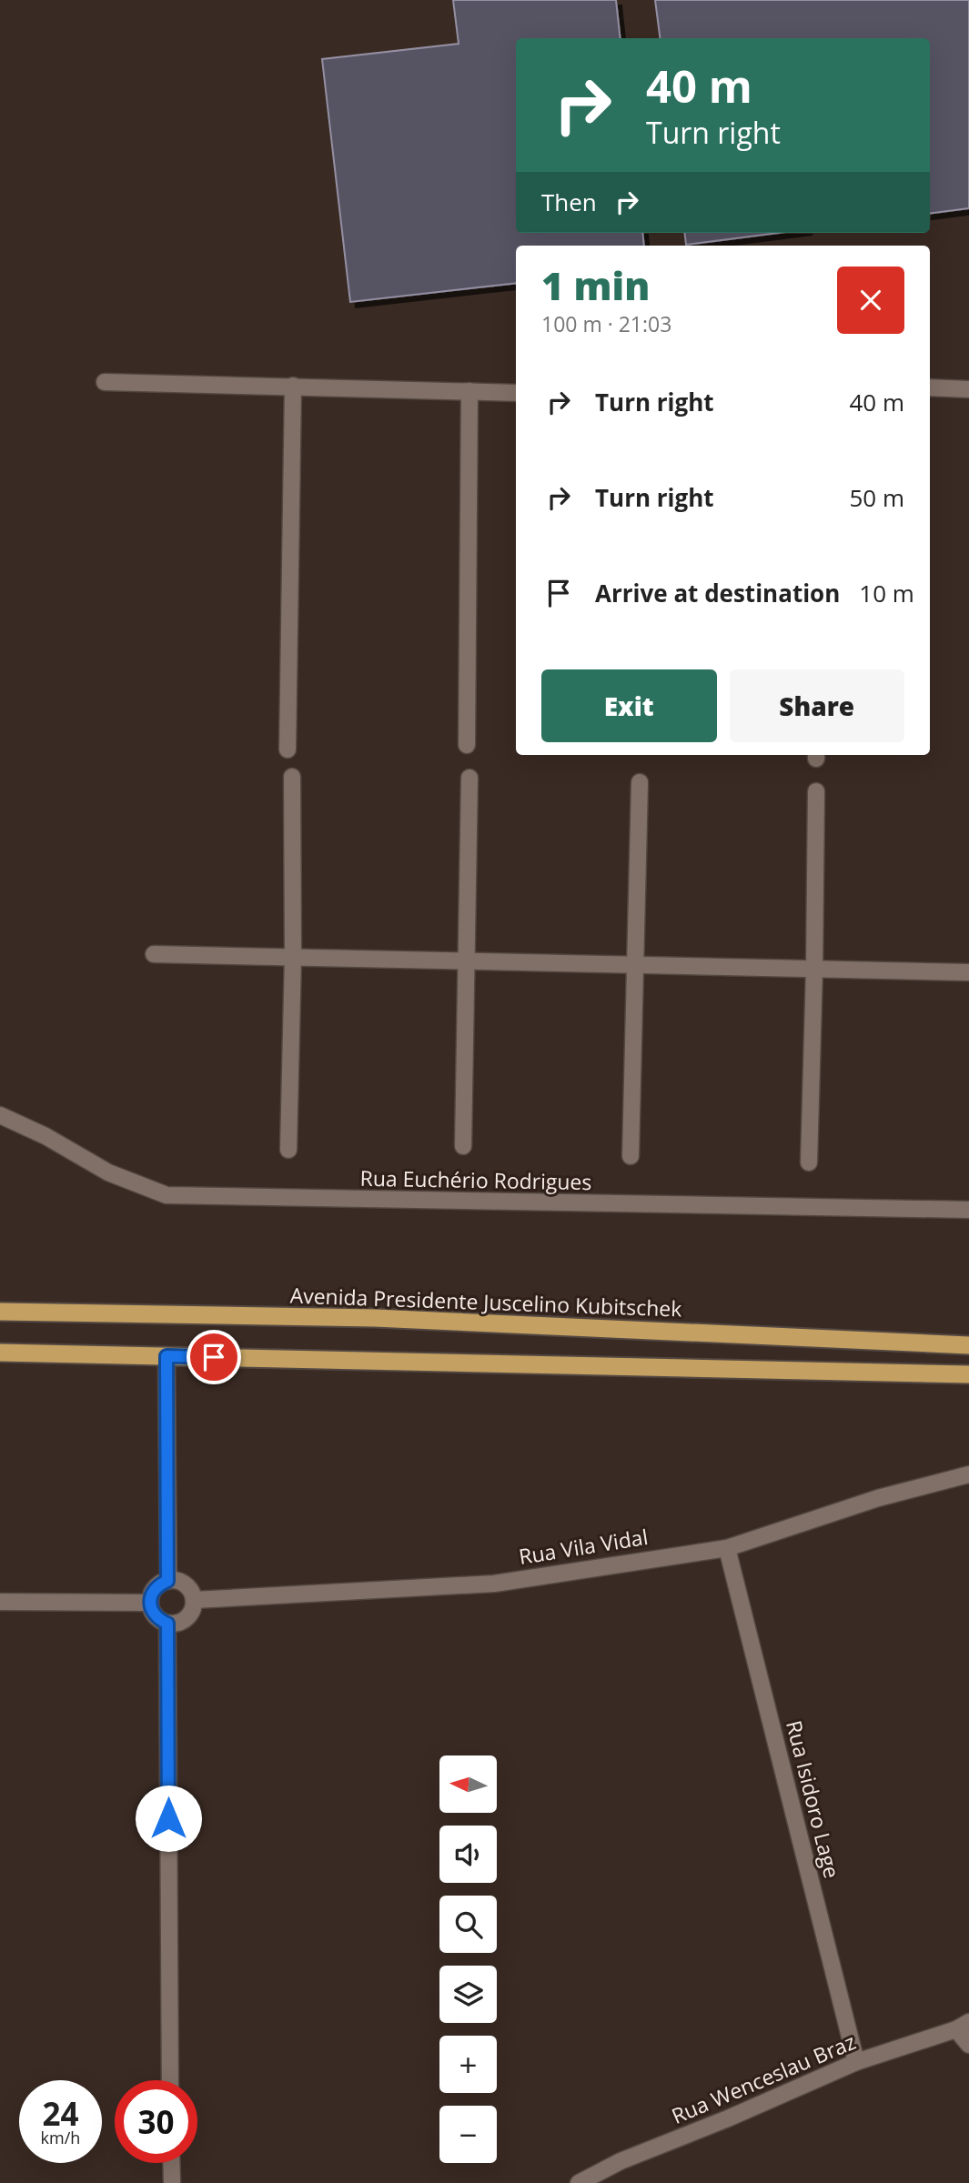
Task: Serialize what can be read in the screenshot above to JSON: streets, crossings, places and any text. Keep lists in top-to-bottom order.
{
  "streets": {
    "highway": ["Avenida Presidente Juscelino Kubitschek"],
    "street": [
      "Rua Euchério Rodrigues",
      "Rua Vila Vidal",
      "Rua Isidoro Lage",
      "Rua Wenceslau Braz"
    ]
  },
  "crossings": [
    ["Rua Vila Vidal", "Rua Isidoro Lage"],
    ["Rua Isidoro Lage", "Rua Wenceslau Braz"]
  ],
  "north": "left",
  "page": {
    "turn": ["40 m", "Turn right"],
    "then": "Then",
    "heading": ["1 min", "100 m · 21:03"],
    "list": [
      {
        "name": "Turn right",
        "value": "40 m"
      },
      {
        "name": "Turn right",
        "value": "50 m"
      },
      {
        "name": "Arrive at destination",
        "value": "10 m"
      }
    ],
    "buttons": ["Exit", "Share"],
    "map_buttons": ["+", "−"],
    "speed": "24 km/h",
    "limit": "30"
  }
}
